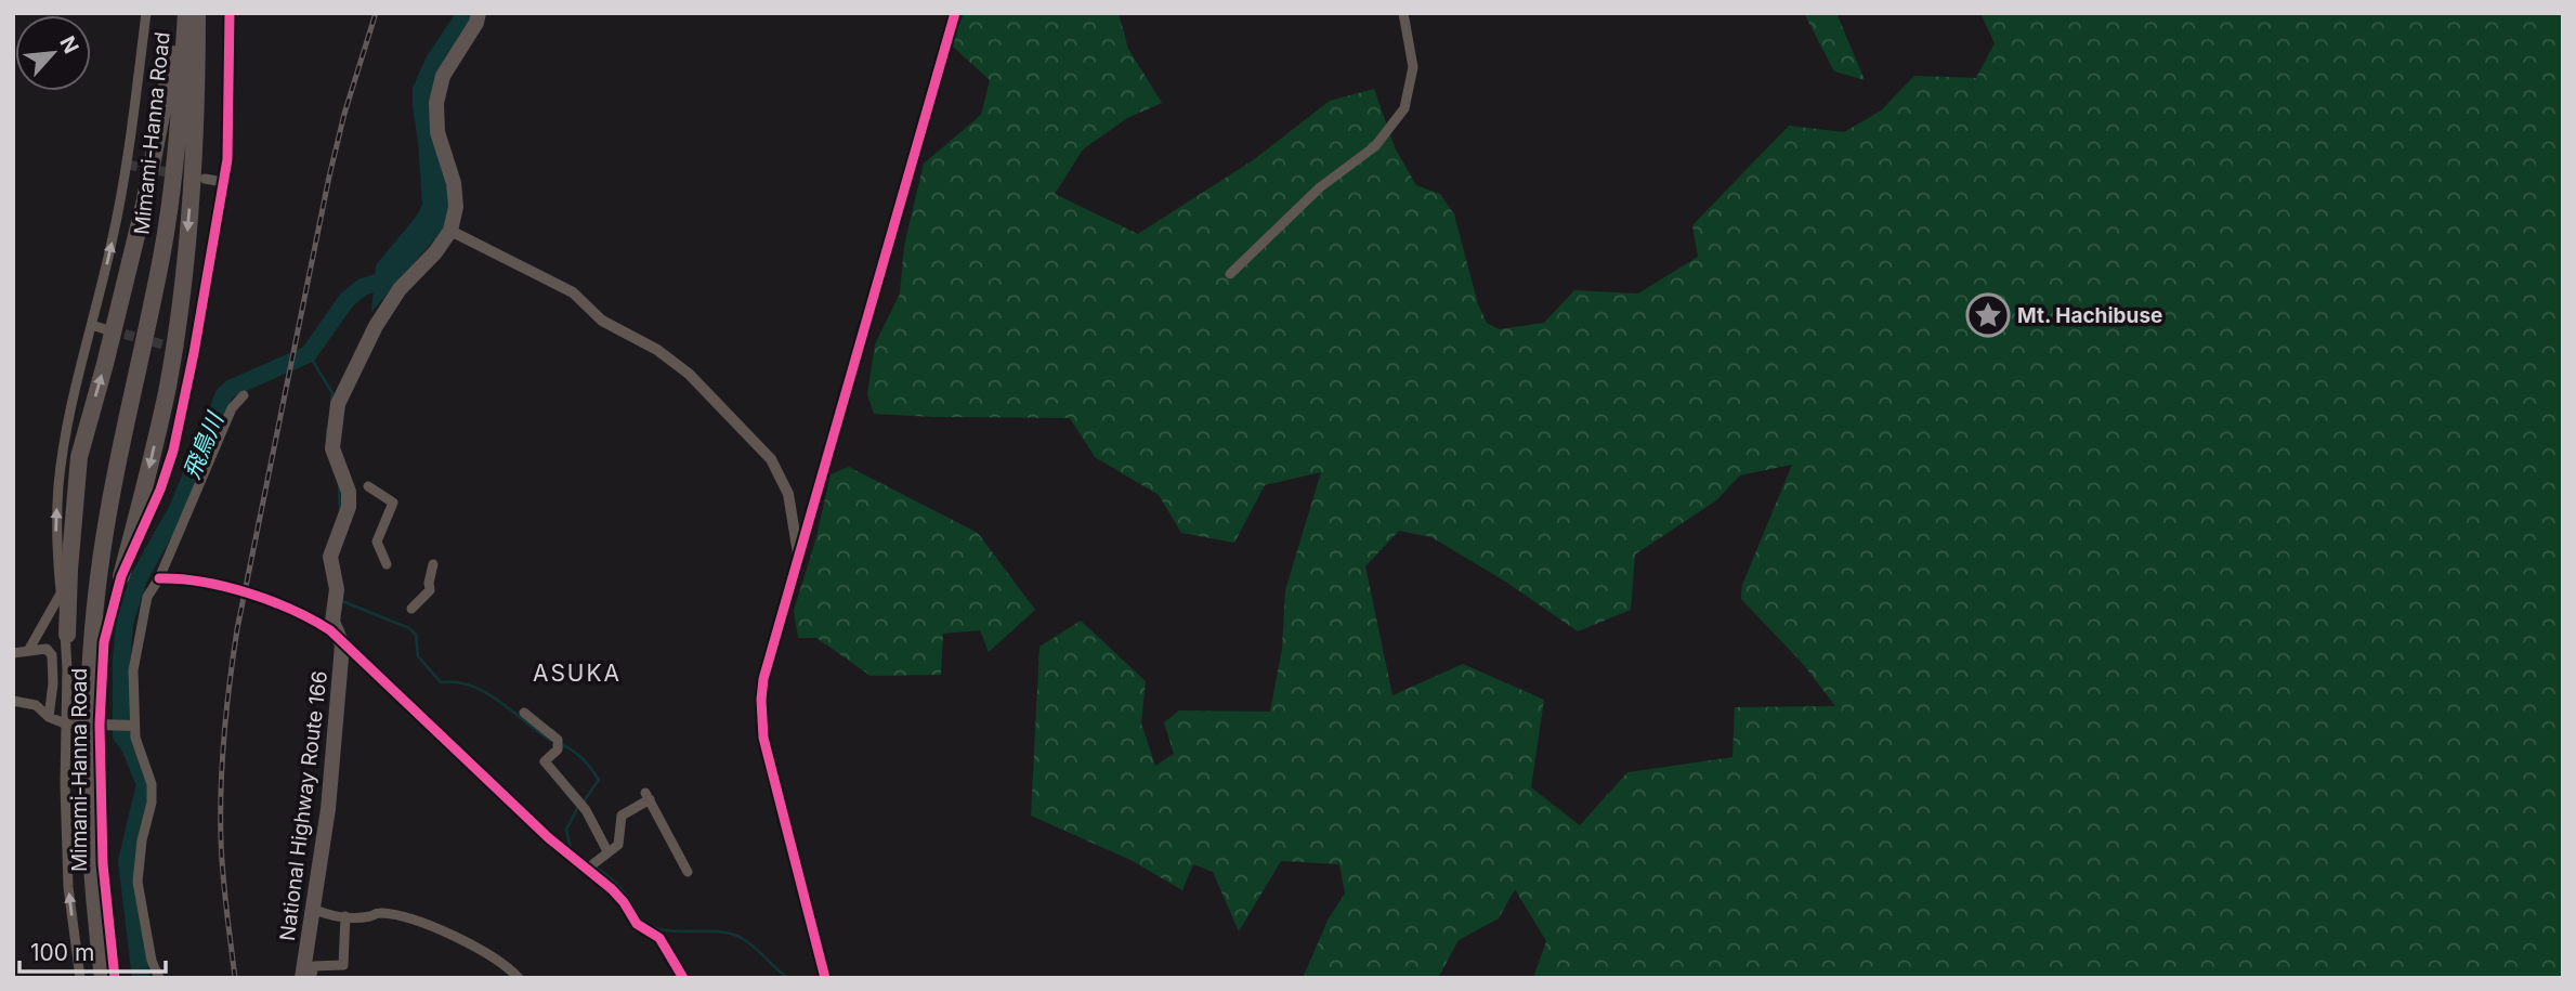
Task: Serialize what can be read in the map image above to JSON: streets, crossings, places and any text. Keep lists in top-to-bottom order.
{
  "streets": {
    "highway": ["Mimami-Hanna Road", "National Highway Route 166"]
  },
  "districts": ["ASUKA"],
  "water": ["飛鳥川"],
  "places": {
    "place": ["Mt. Hachibuse"]
  },
  "scale_bar": "100 m",
  "north": "top right"
}
